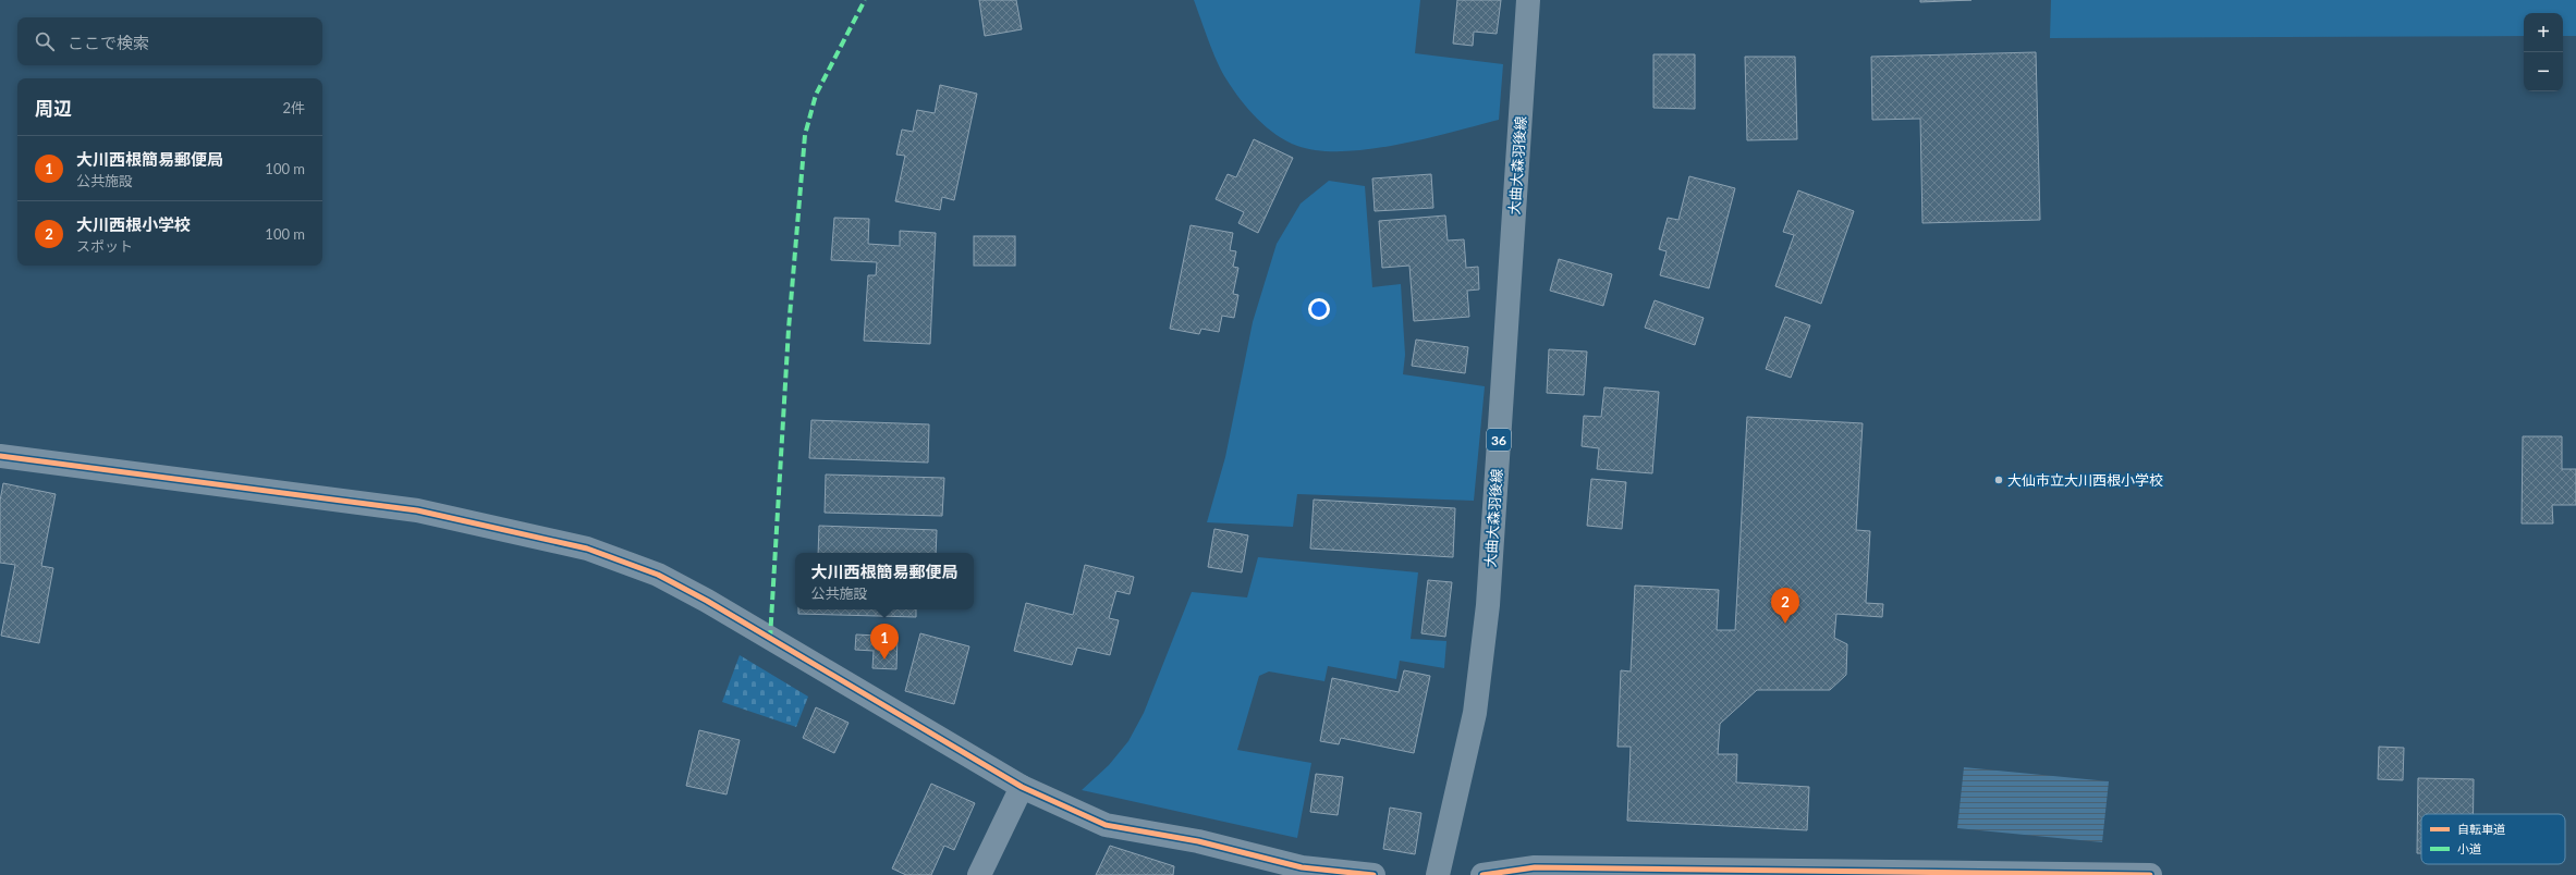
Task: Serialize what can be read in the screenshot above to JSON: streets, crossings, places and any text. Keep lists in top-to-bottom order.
{
  "streets": {
    "main road": ["大曲大森羽後線", "36"]
  },
  "places": ["大仙市立大川西根小学校"],
  "legend": ["自転車道", "小道"],
  "page": {
    "map_buttons": ["+", "−"],
    "search": "ここで検索",
    "heading": ["周辺", "2件"],
    "list": [
      {
        "mark": "1",
        "name": "大川西根簡易郵便局",
        "note": "公共施設",
        "value": "100 m"
      },
      {
        "mark": "2",
        "name": "大川西根小学校",
        "note": "スポット",
        "value": "100 m"
      }
    ],
    "popup": ["大川西根簡易郵便局", "公共施設"],
    "pins": ["2", "1"]
  }
}
